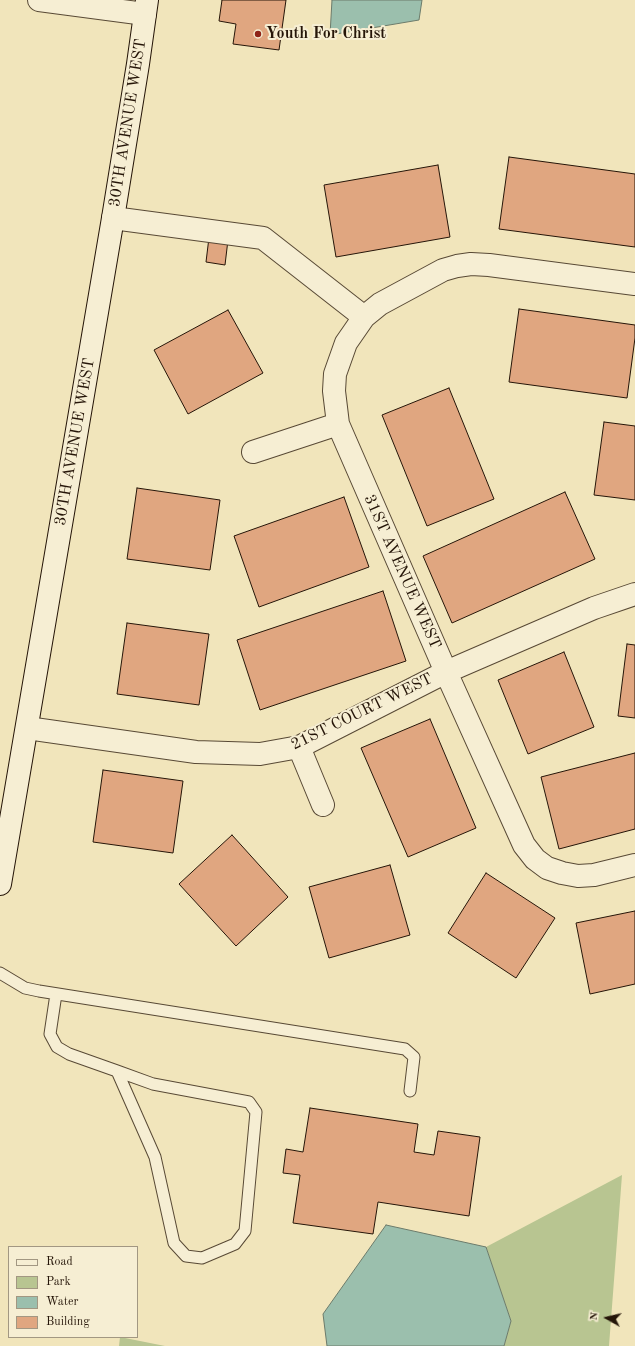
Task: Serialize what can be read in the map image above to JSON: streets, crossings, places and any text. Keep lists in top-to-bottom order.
{
  "streets": {
    "street": ["30TH AVENUE WEST", "31ST AVENUE WEST", "21ST COURT WEST"]
  },
  "crossings": [
    ["30TH AVENUE WEST", "21ST COURT WEST"],
    ["31ST AVENUE WEST", "21ST COURT WEST"]
  ],
  "places": ["Youth For Christ"],
  "legend": [
    "Road",
    "Park",
    "Water",
    "Building"
  ],
  "north": "left"
}
